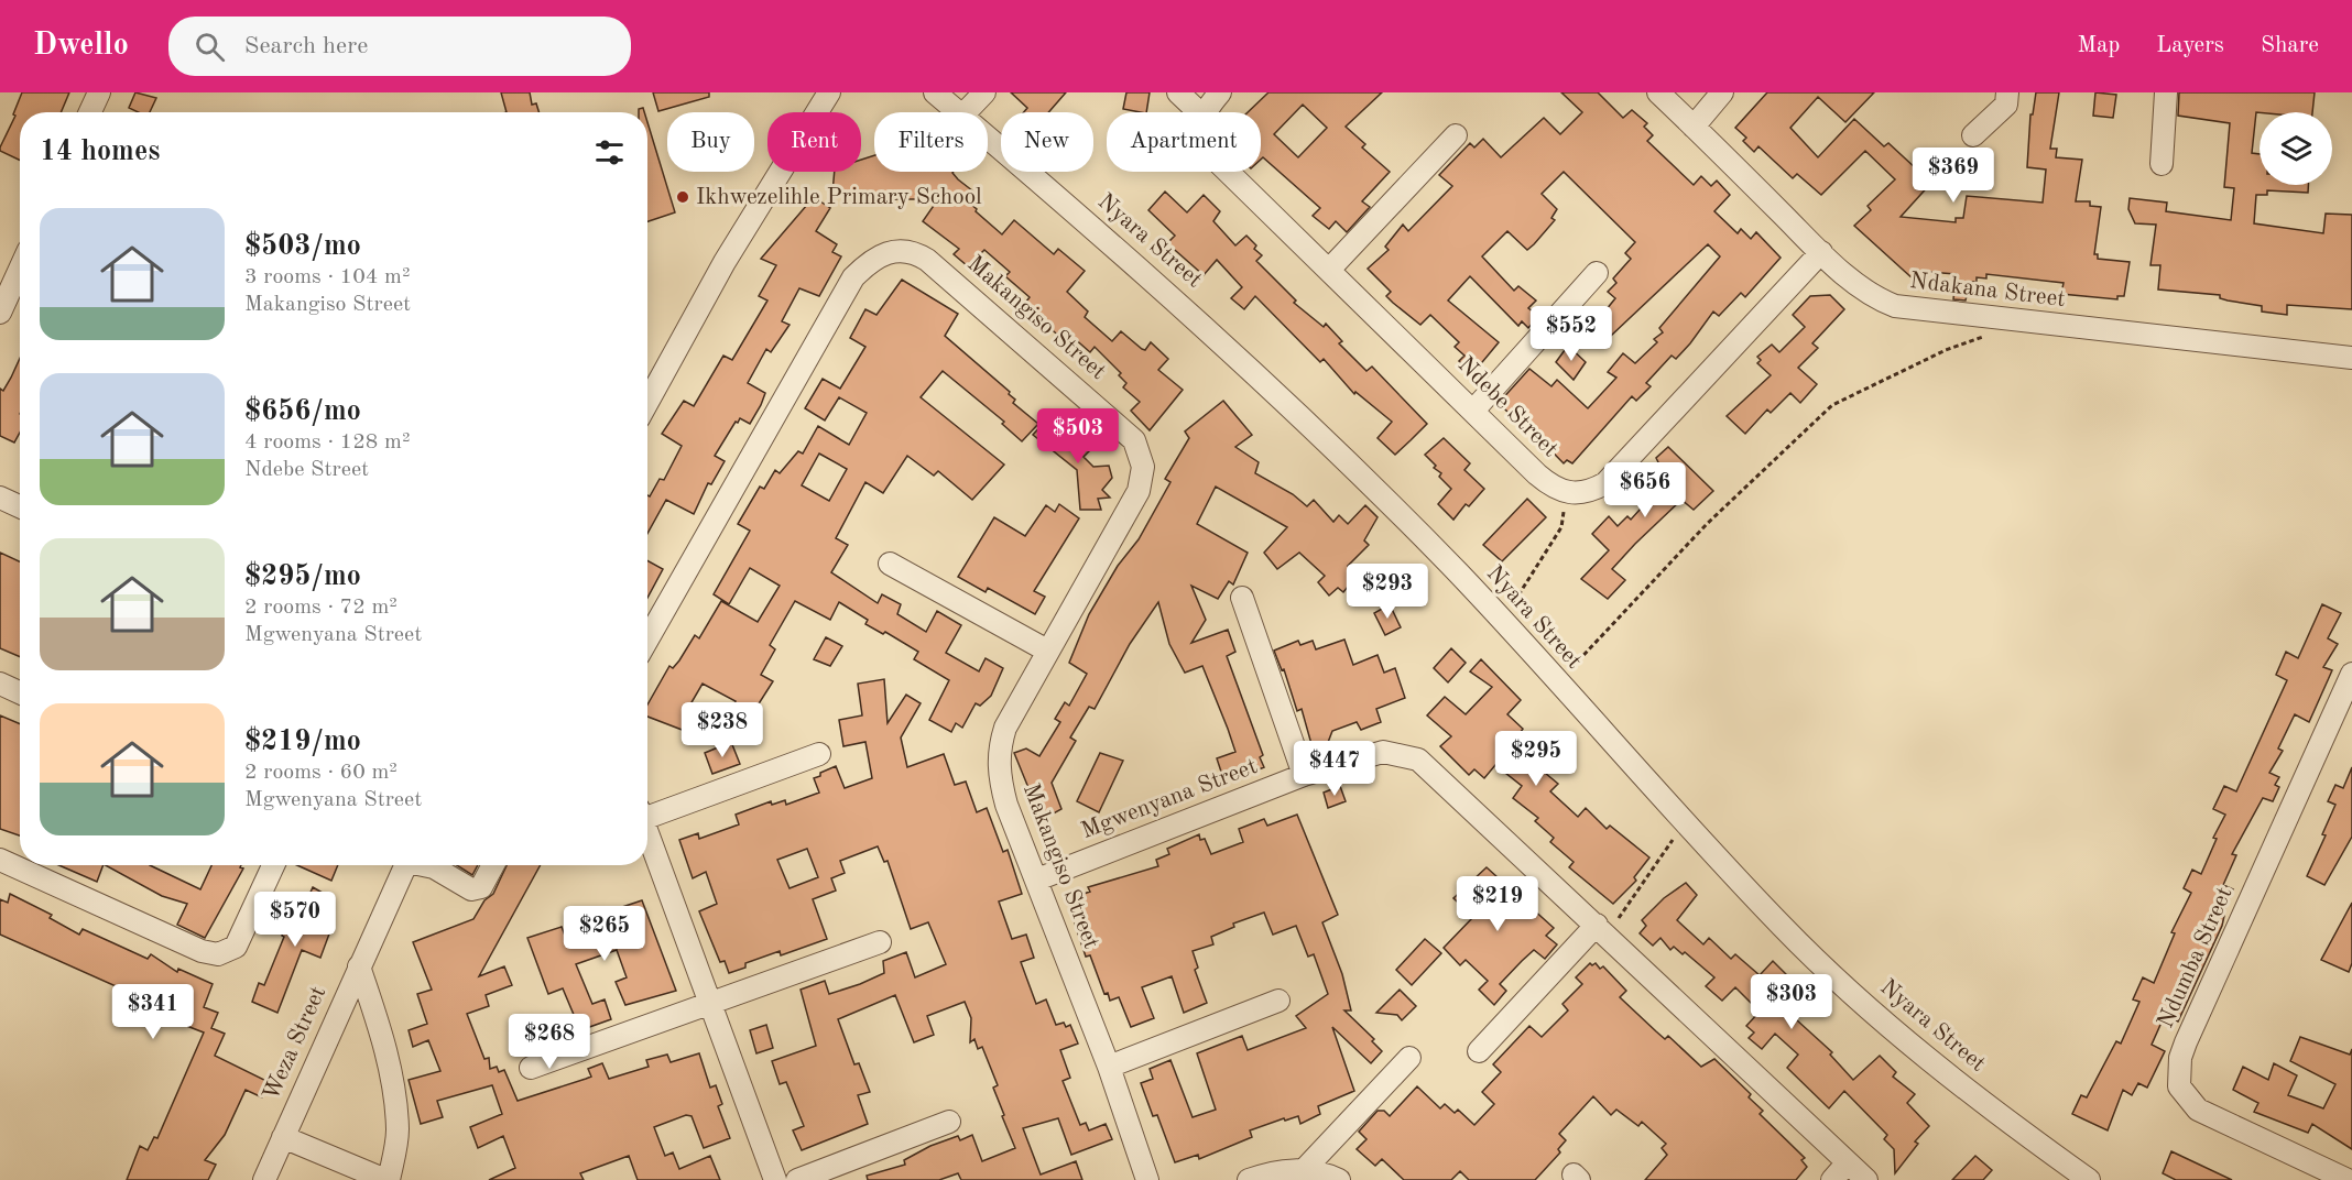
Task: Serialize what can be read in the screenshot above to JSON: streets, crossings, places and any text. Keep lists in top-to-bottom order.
{
  "streets": {
    "street": [
      "Nyara Street",
      "Ndakana Street",
      "Makangiso Street",
      "Ndebe Street",
      "Mgwenyana Street",
      "Ndumba Street",
      "Weza Street"
    ]
  },
  "crossings": [
    ["Makangiso Street", "Mgwenyana Street"]
  ],
  "places": ["Ikhwezelihle Primary School"],
  "page": {
    "header": "Dwello",
    "search": "Search here",
    "nav": ["Map", "Layers", "Share"],
    "chip": [
      "Buy",
      "Rent",
      "Filters",
      "New",
      "Apartment"
    ],
    "heading": "14 homes",
    "price": [
      "$369",
      "$552",
      "$503",
      "$656",
      "$293",
      "$238",
      "$295",
      "$447",
      "$219",
      "$570",
      "$265",
      "$303",
      "$341",
      "$268"
    ],
    "list": [
      {
        "name": "$503/mo",
        "note": "3 rooms · 104 m² · Makangiso Street"
      },
      {
        "name": "$656/mo",
        "note": "4 rooms · 128 m² · Ndebe Street"
      },
      {
        "name": "$295/mo",
        "note": "2 rooms · 72 m² · Mgwenyana Street"
      },
      {
        "name": "$219/mo",
        "note": "2 rooms · 60 m² · Mgwenyana Street"
      }
    ]
  }
}
